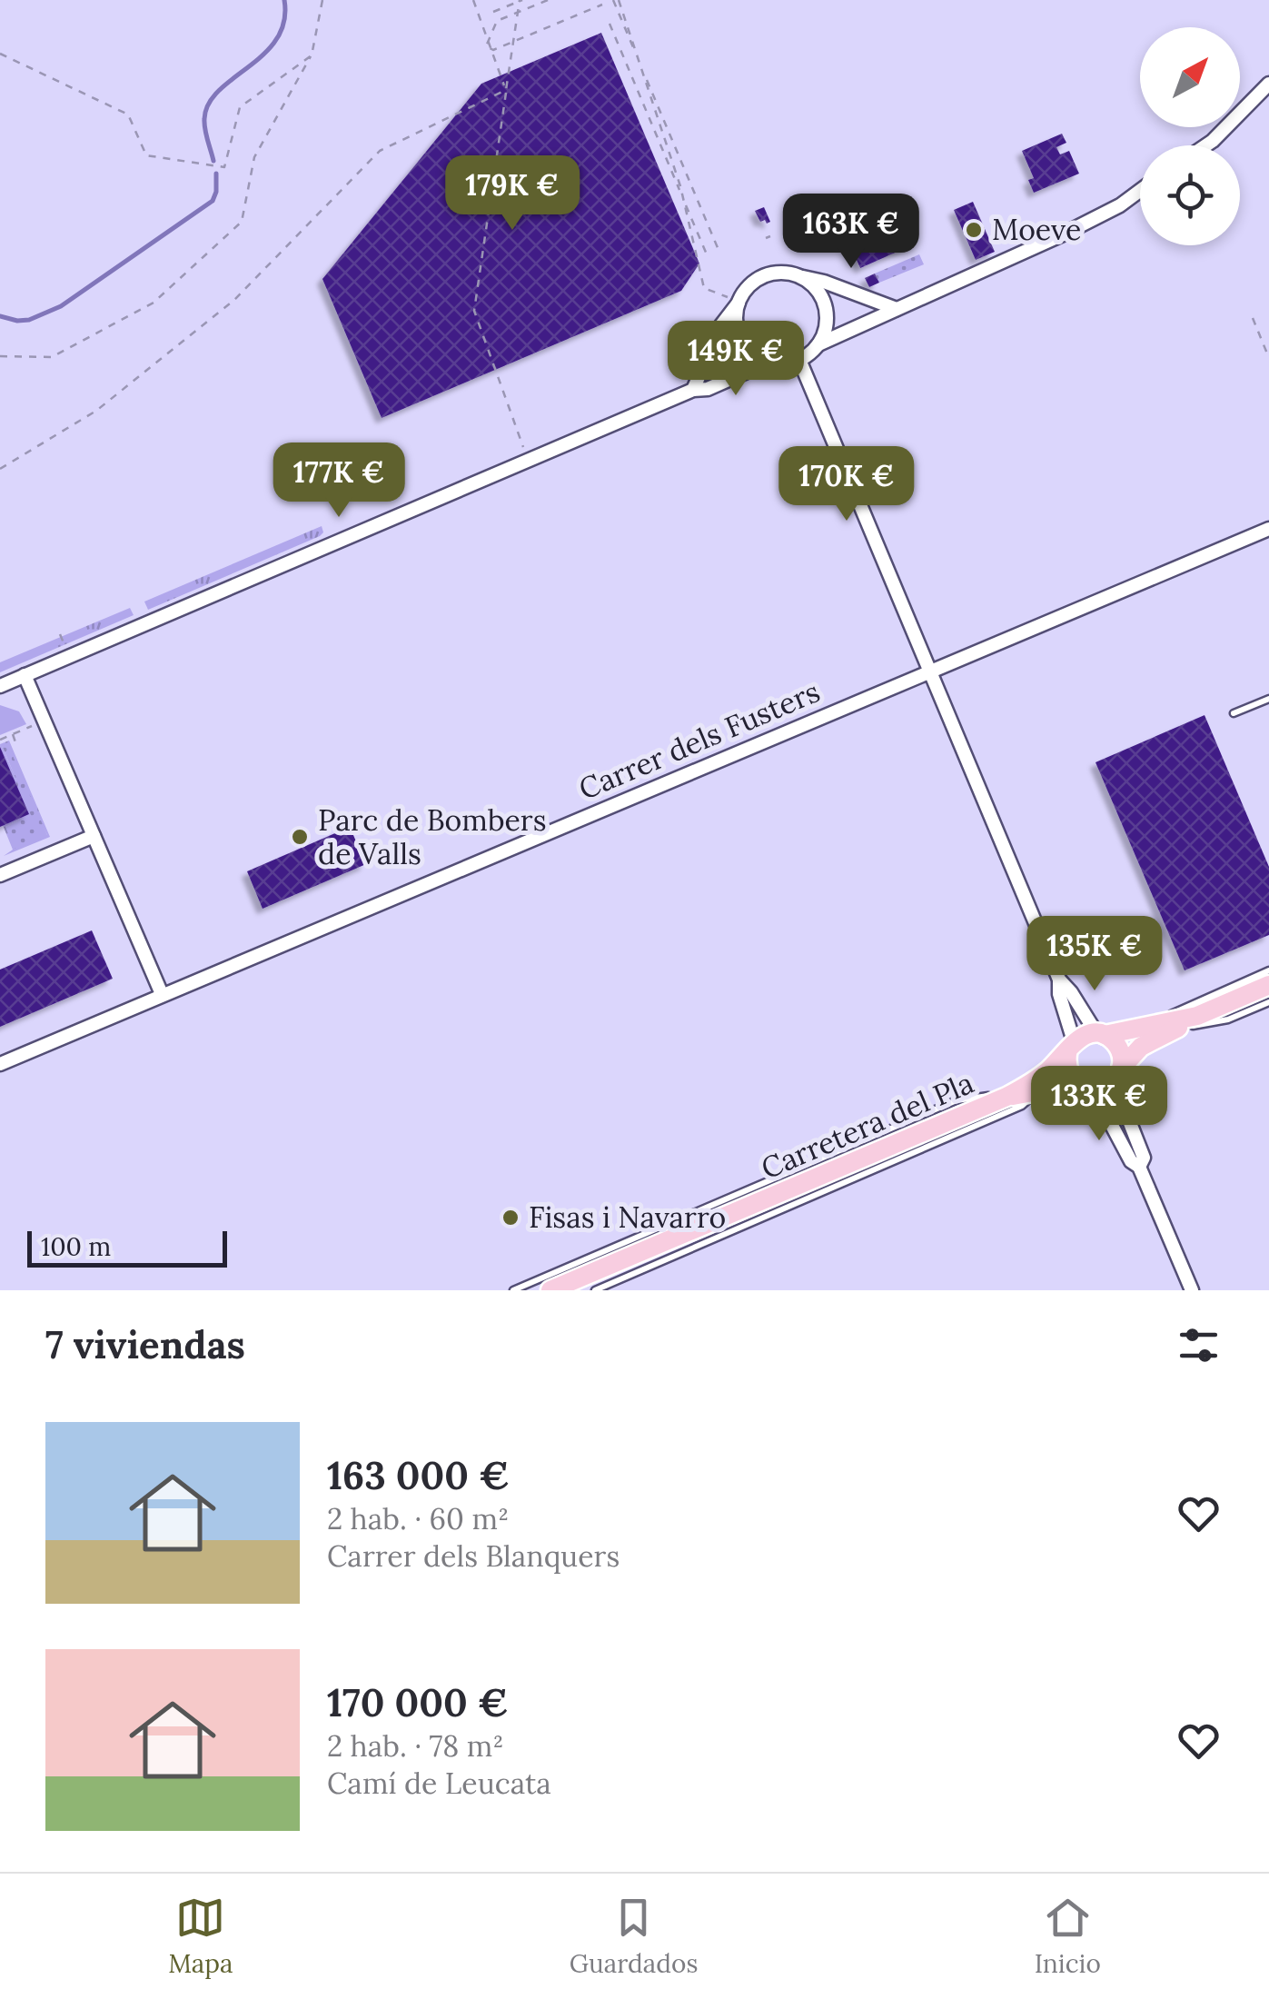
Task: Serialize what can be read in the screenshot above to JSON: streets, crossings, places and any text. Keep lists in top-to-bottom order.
{
  "streets": {
    "main road": ["Carretera del Pla"],
    "street": ["Carrer dels Fusters"]
  },
  "places": ["Moeve", "Parc de Bombers de Valls", "Fisas i Navarro"],
  "scale_bar": "100 m",
  "north": "top right",
  "page": {
    "price": [
      "179K €",
      "163K €",
      "149K €",
      "177K €",
      "170K €",
      "135K €",
      "133K €"
    ],
    "scale": "100 m",
    "heading": "7 viviendas",
    "list": [
      {
        "name": "163 000 €",
        "note": "2 hab. · 60 m² · Carrer dels Blanquers"
      },
      {
        "name": "170 000 €",
        "note": "2 hab. · 78 m² · Camí de Leucata"
      }
    ],
    "tabs": ["Mapa", "Guardados", "Inicio"]
  }
}
